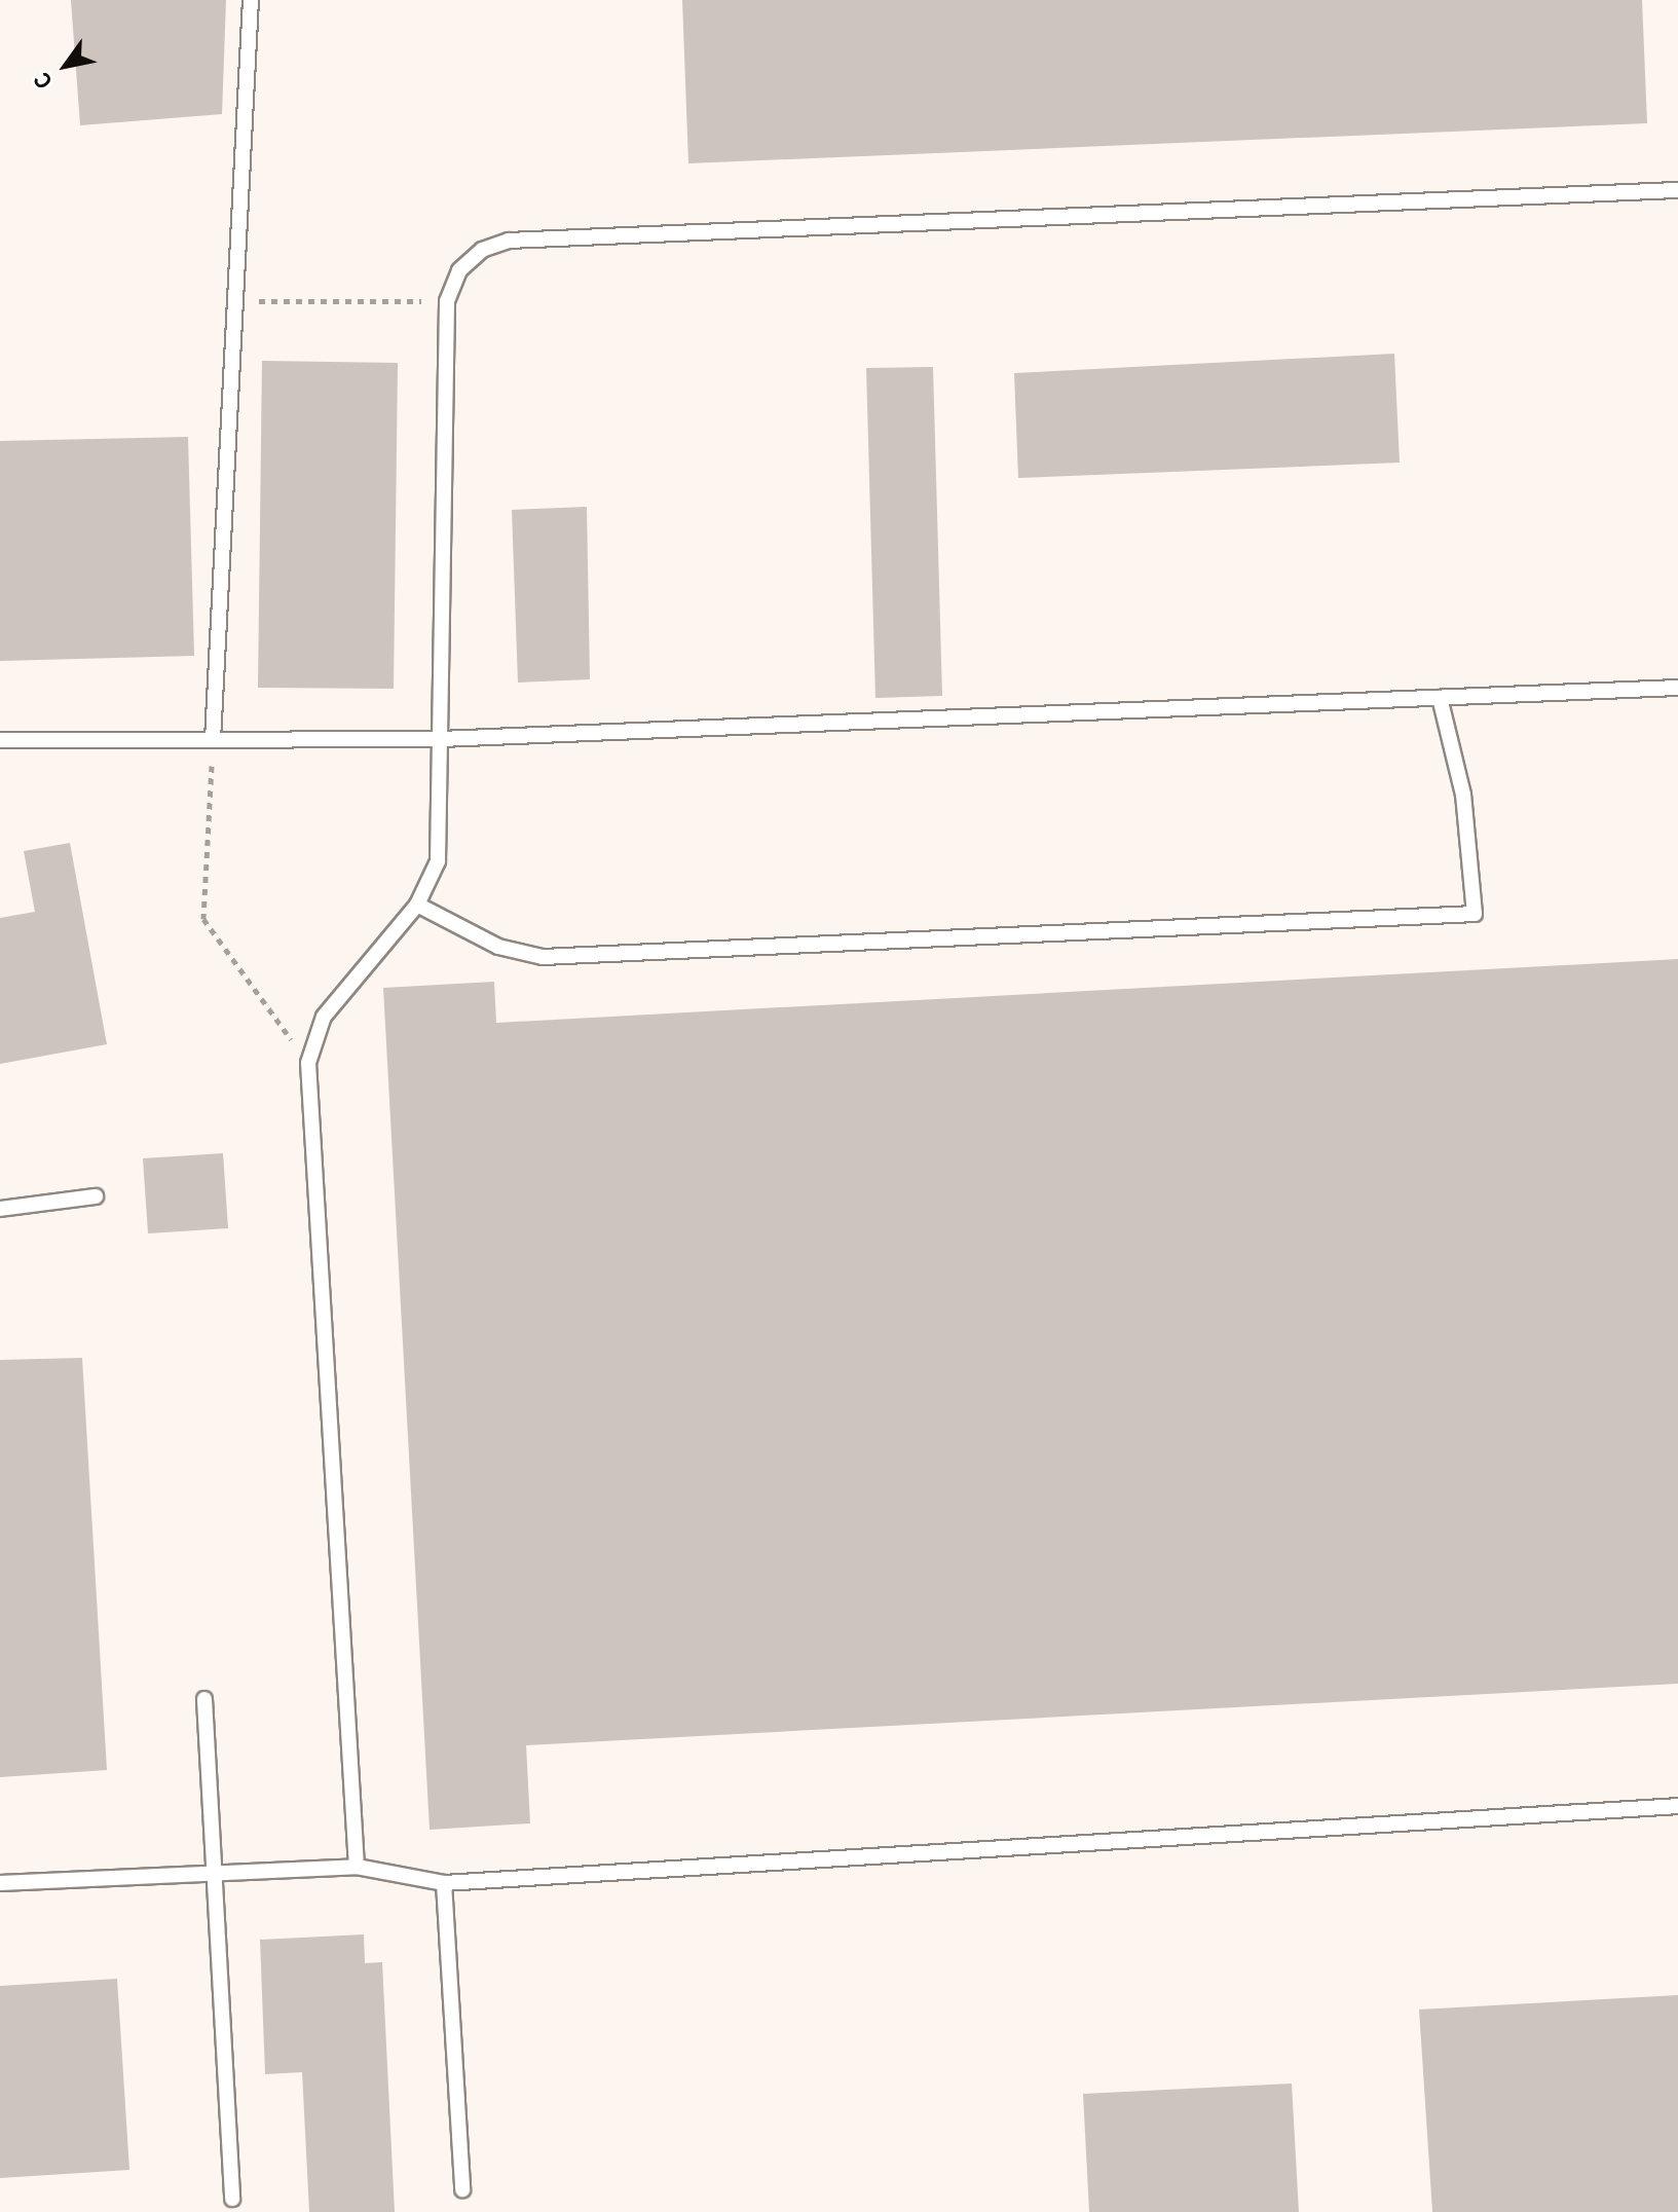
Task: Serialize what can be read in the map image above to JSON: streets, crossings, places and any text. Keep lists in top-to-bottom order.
{
  "north": "bottom left"
}
